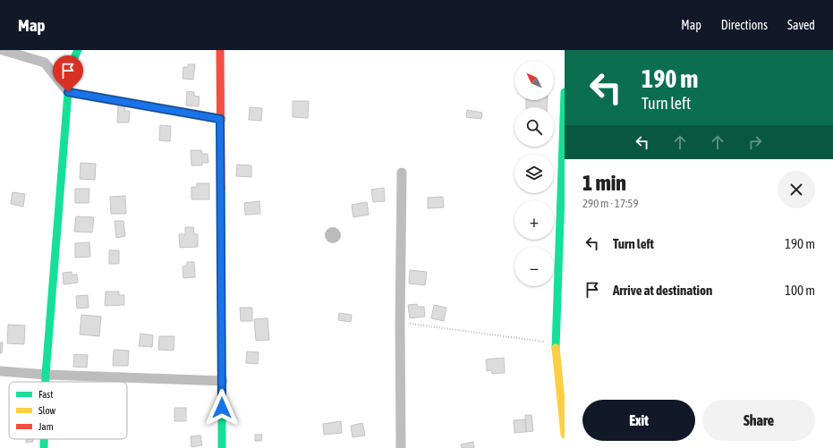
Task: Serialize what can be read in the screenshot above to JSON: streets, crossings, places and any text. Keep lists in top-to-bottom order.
{
  "legend": ["Fast", "Slow", "Jam"],
  "north": "top left",
  "page": {
    "header": "Map",
    "nav": ["Map", "Directions", "Saved"],
    "turn": ["190 m", "Turn left"],
    "map_buttons": ["+", "−"],
    "heading": ["1 min", "290 m · 17:59"],
    "list": [
      {
        "name": "Turn left",
        "value": "190 m"
      },
      {
        "name": "Arrive at destination",
        "value": "100 m"
      }
    ],
    "buttons": ["Exit", "Share"]
  }
}
